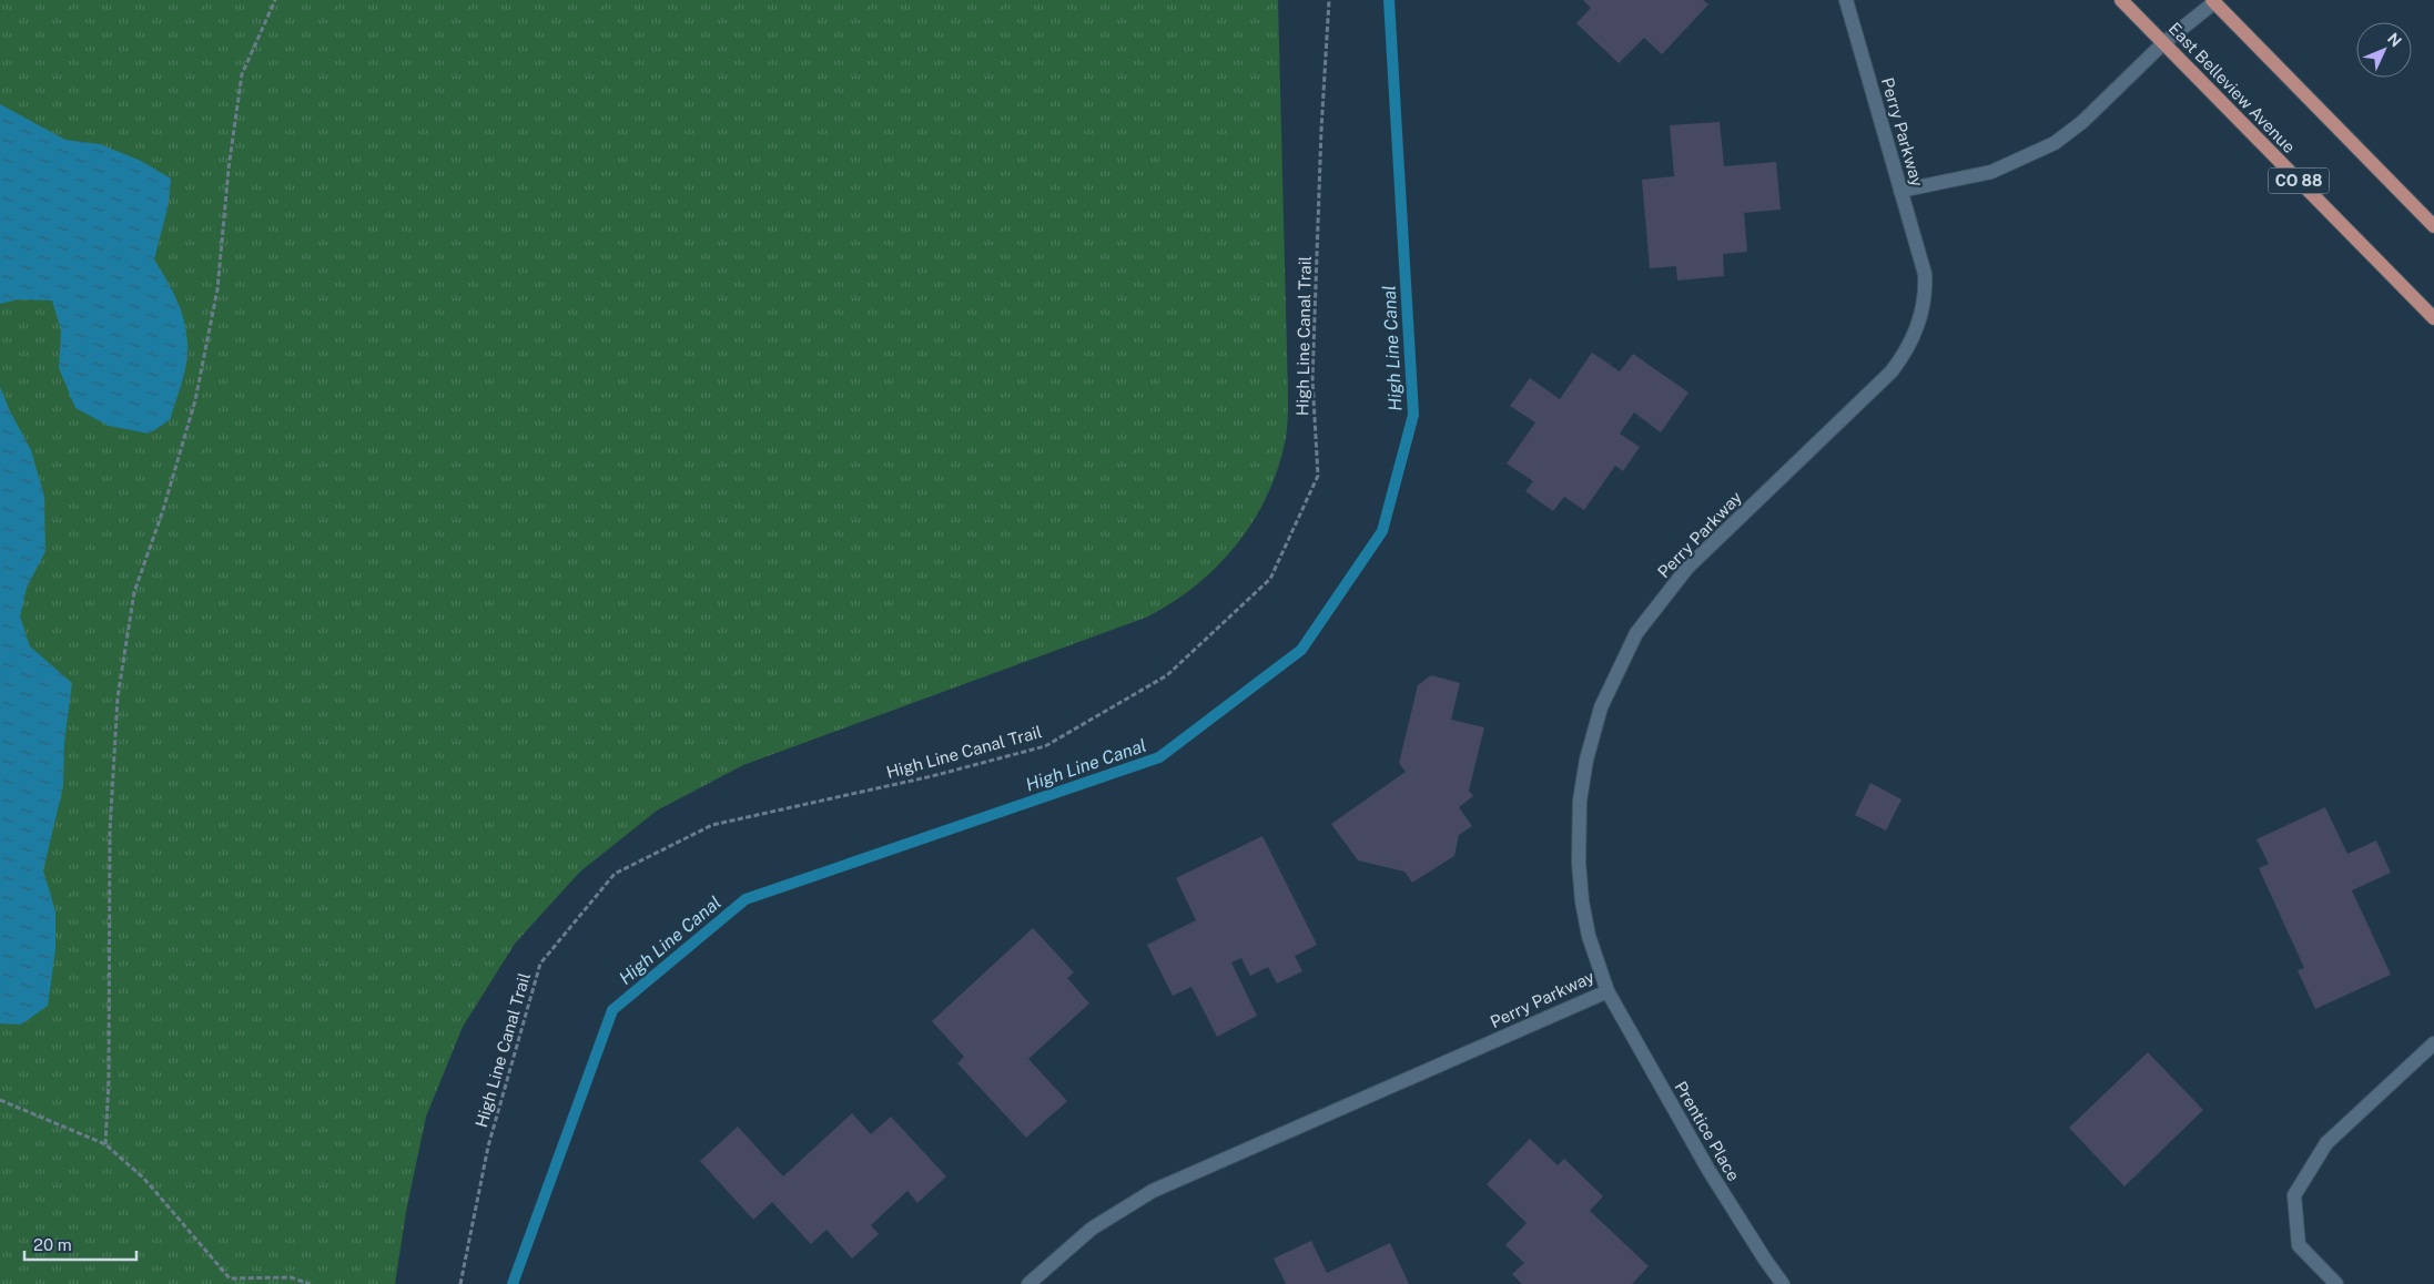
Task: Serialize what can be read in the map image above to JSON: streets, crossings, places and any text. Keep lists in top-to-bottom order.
{
  "streets": {
    "main road": ["East Belleview Avenue", "CO 88"],
    "street": ["Perry Parkway", "Prentice Place"],
    "path": ["High Line Canal Trail"]
  },
  "crossings": [
    ["Perry Parkway", "Prentice Place"]
  ],
  "water": ["High Line Canal"],
  "scale_bar": "20 m",
  "north": "top right"
}
